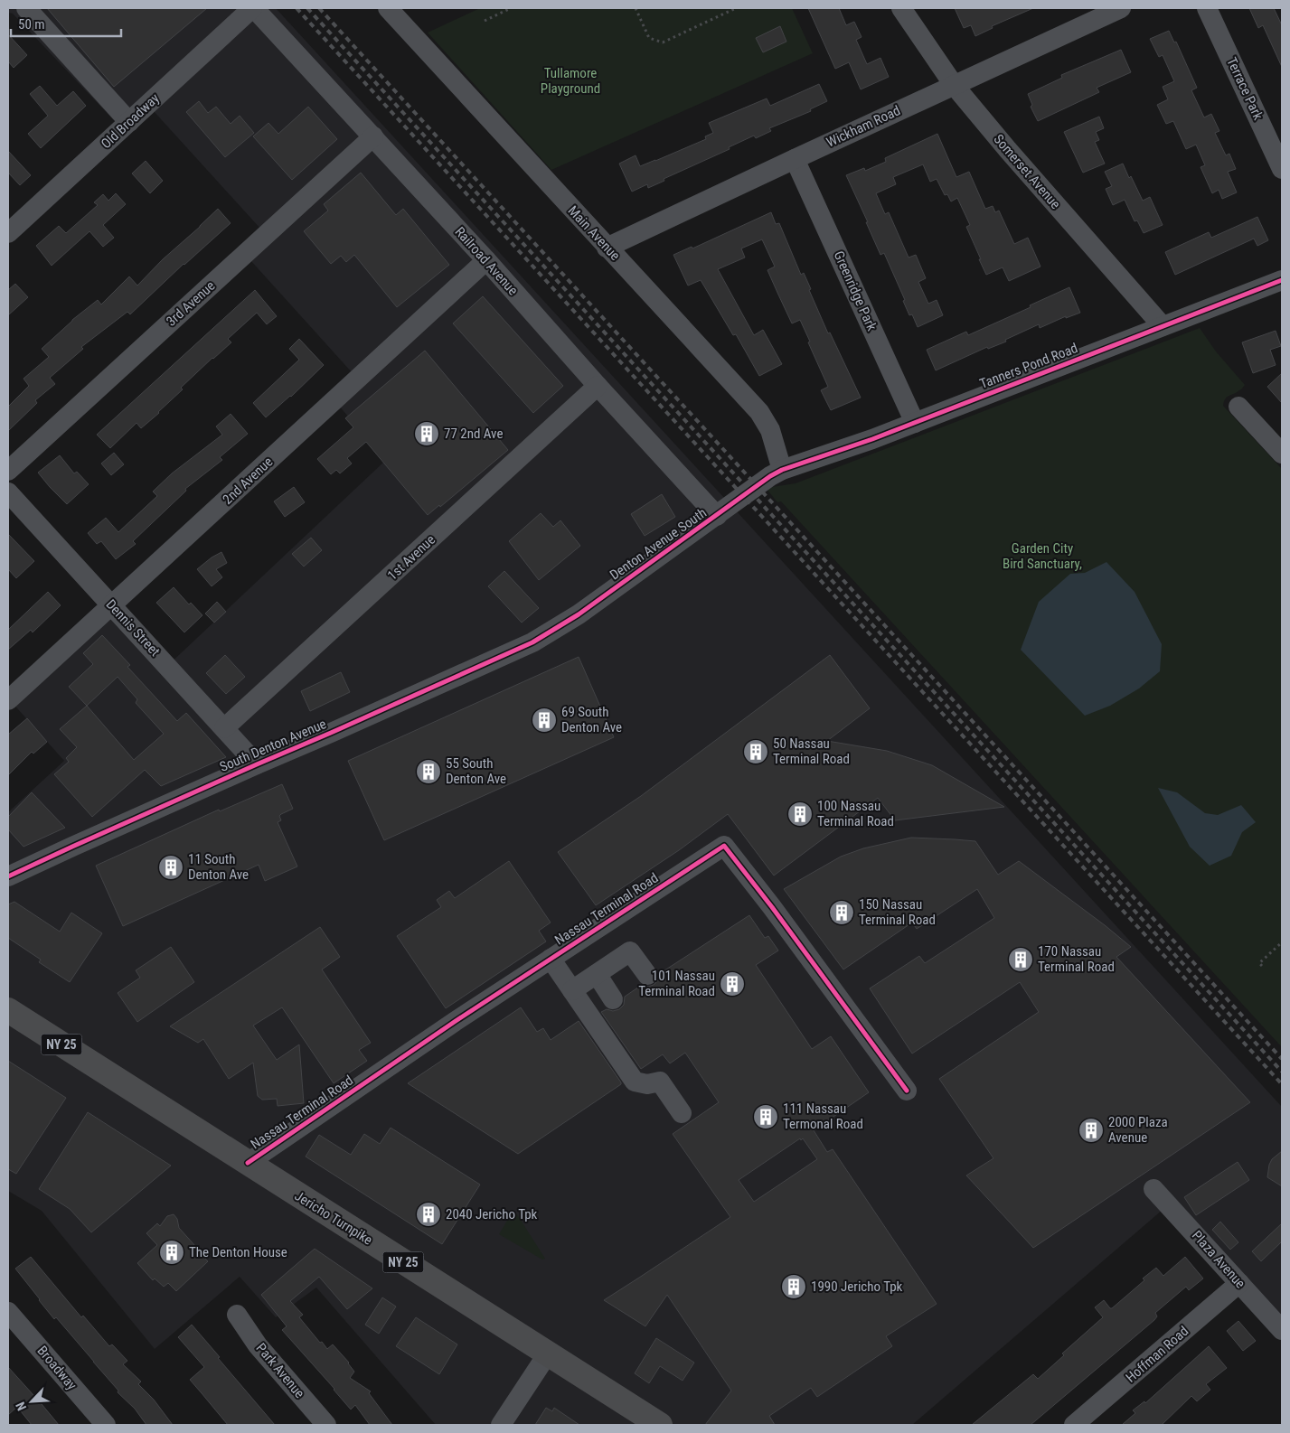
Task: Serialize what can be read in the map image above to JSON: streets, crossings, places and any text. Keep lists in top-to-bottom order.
{
  "streets": {
    "main road": ["NY 25", "Jericho Turnpike"],
    "street": [
      "Terrace Park",
      "Old Broadway",
      "Wickham Road",
      "Somerset Avenue",
      "Main Avenue",
      "Railroad Avenue",
      "Greenridge Park",
      "3rd Avenue",
      "Tanners Pond Road",
      "2nd Avenue",
      "Denton Avenue South",
      "1st Avenue",
      "Dennis Street",
      "South Denton Avenue",
      "Nassau Terminal Road",
      "Plaza Avenue",
      "Hoffman Road",
      "Broadway",
      "Park Avenue"
    ]
  },
  "crossings": [
    ["Old Broadway", "Railroad Avenue"],
    ["Wickham Road", "Somerset Avenue"],
    ["Wickham Road", "Main Avenue"],
    ["Wickham Road", "Greenridge Park"],
    ["Somerset Avenue", "Tanners Pond Road"],
    ["Main Avenue", "Tanners Pond Road"],
    ["Main Avenue", "Denton Avenue South"],
    ["Railroad Avenue", "3rd Avenue"],
    ["Railroad Avenue", "2nd Avenue"],
    ["Railroad Avenue", "Denton Avenue South"],
    ["Railroad Avenue", "1st Avenue"],
    ["Greenridge Park", "Tanners Pond Road"],
    ["Tanners Pond Road", "Denton Avenue South"],
    ["2nd Avenue", "Dennis Street"],
    ["Denton Avenue South", "South Denton Avenue"],
    ["1st Avenue", "Dennis Street"],
    ["Dennis Street", "South Denton Avenue"],
    ["Nassau Terminal Road", "Jericho Turnpike"],
    ["Plaza Avenue", "Hoffman Road"]
  ],
  "parks": ["Tullamore Playground", "Garden City Bird Sanctuary,"],
  "places": {
    "building": [
      "77 2nd Ave",
      "69 South Denton Ave",
      "50 Nassau Terminal Road",
      "55 South Denton Ave",
      "100 Nassau Terminal Road",
      "11 South Denton Ave",
      "150 Nassau Terminal Road",
      "170 Nassau Terminal Road",
      "101 Nassau Terminal Road",
      "111 Nassau Termonal Road",
      "2000 Plaza Avenue",
      "2040 Jericho Tpk",
      "The Denton House",
      "1990 Jericho Tpk"
    ]
  },
  "scale_bar": "50 m",
  "north": "bottom left"
}
